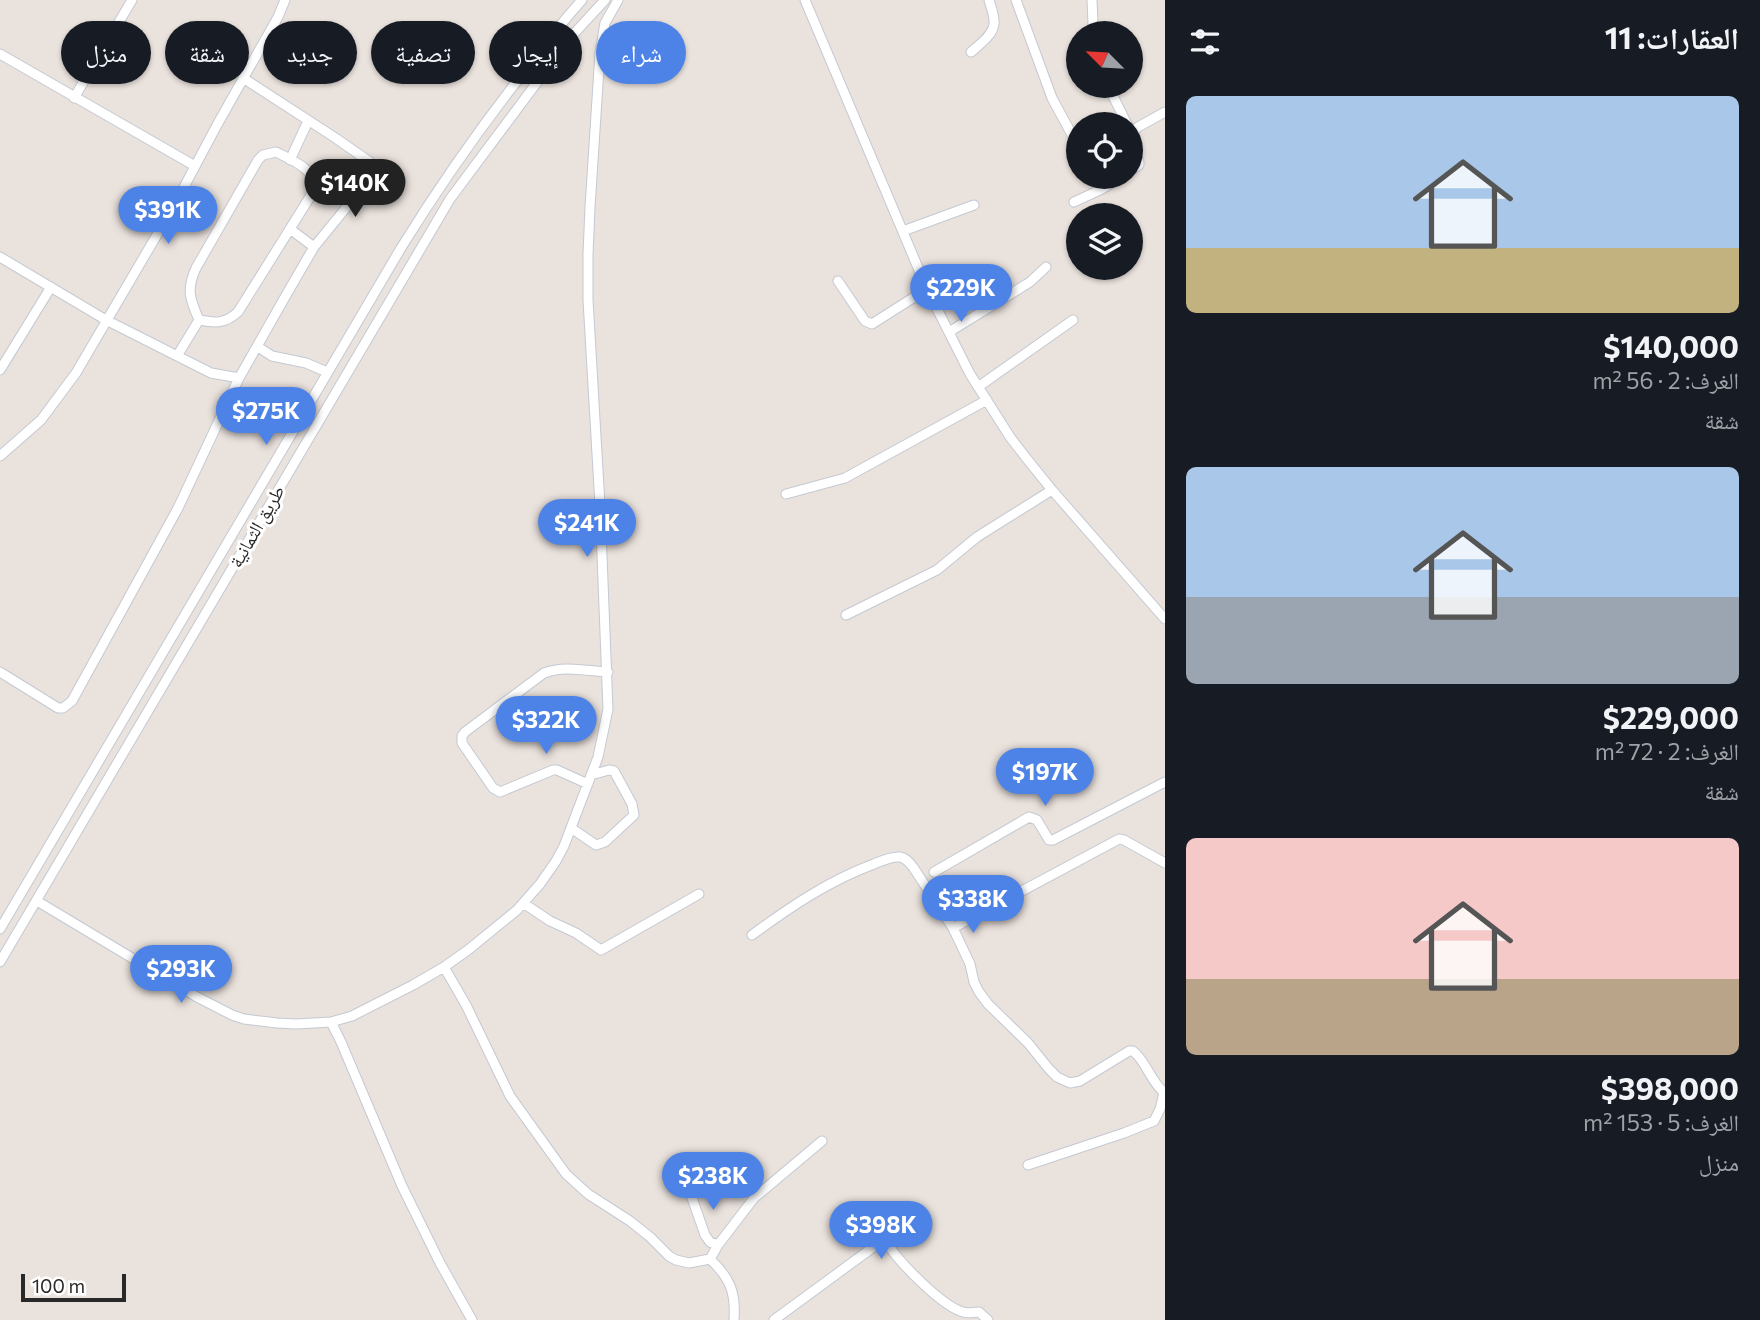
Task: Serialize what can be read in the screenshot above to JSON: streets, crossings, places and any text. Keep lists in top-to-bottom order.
{
  "streets": {
    "street": ["طريق الثمانية"]
  },
  "scale_bar": "100 m",
  "north": "top left",
  "page": {
    "heading": "العقارات: 11",
    "chip": [
      "شراء",
      "إيجار",
      "تصفية",
      "جديد",
      "شقة",
      "منزل"
    ],
    "list": [
      {
        "name": "$140,000",
        "note": "الغرف: 2 · 56 m² · شقة"
      },
      {
        "name": "$229,000",
        "note": "الغرف: 2 · 72 m² · شقة"
      },
      {
        "name": "$398,000",
        "note": "الغرف: 5 · 153 m² · منزل"
      }
    ],
    "price": [
      "$140K",
      "$391K",
      "$229K",
      "$275K",
      "$241K",
      "$322K",
      "$197K",
      "$338K",
      "$293K",
      "$238K",
      "$398K"
    ],
    "scale": "100 m"
  }
}
